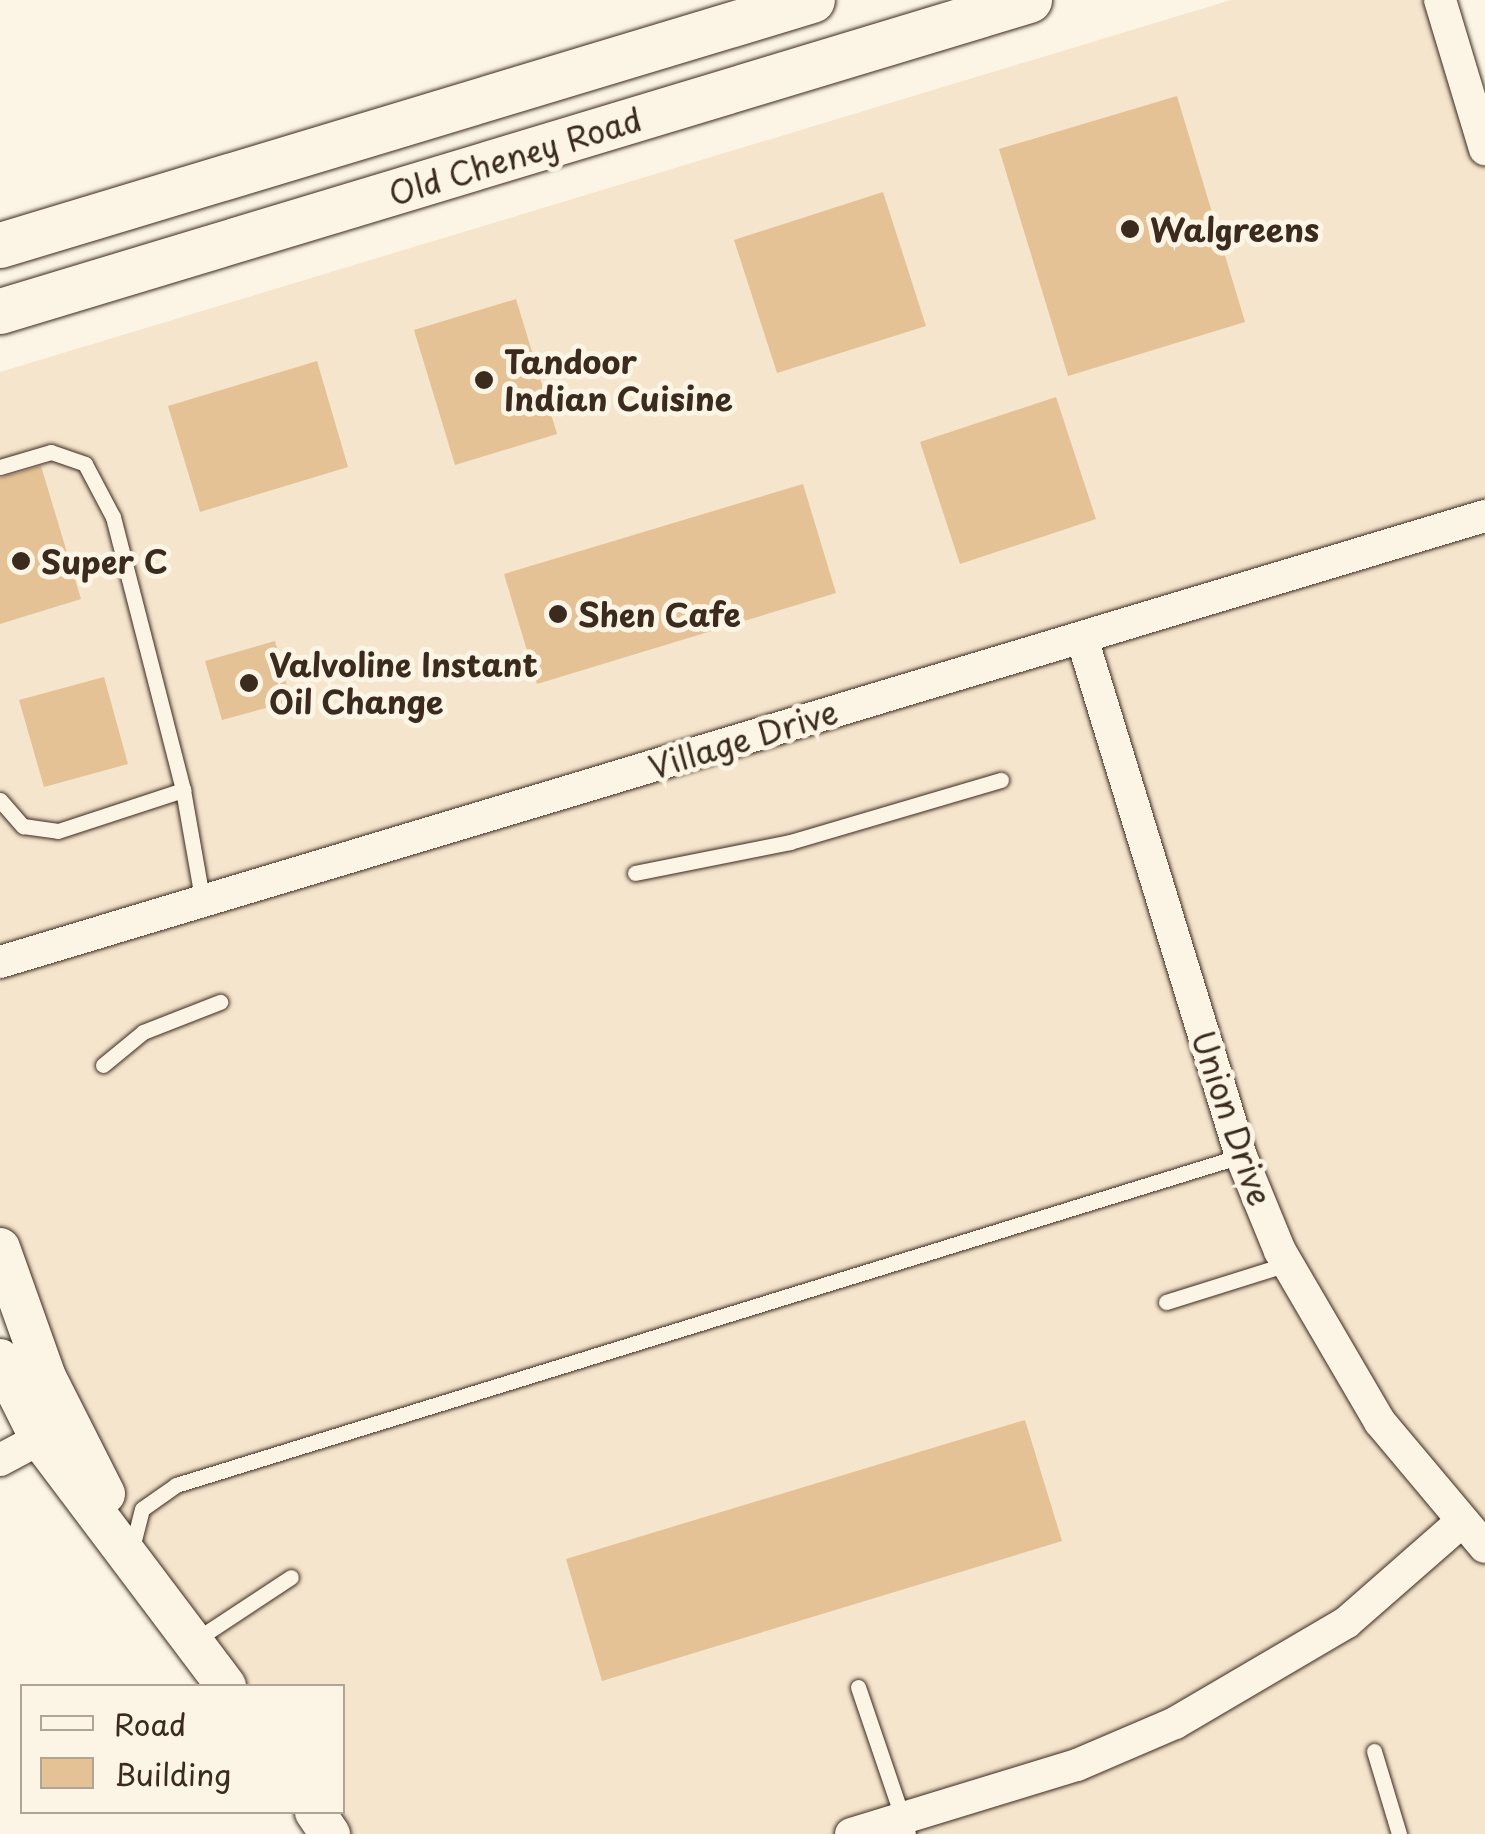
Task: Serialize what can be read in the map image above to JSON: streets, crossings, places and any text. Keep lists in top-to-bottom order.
{
  "streets": {
    "main road": ["Old Cheney Road"],
    "street": ["Village Drive", "Union Drive"]
  },
  "crossings": [
    ["Village Drive", "Union Drive"]
  ],
  "places": [
    "Walgreens",
    "Tandoor Indian Cuisine",
    "Super C",
    "Shen Cafe",
    "Valvoline Instant Oil Change"
  ],
  "legend": ["Road", "Building"]
}
